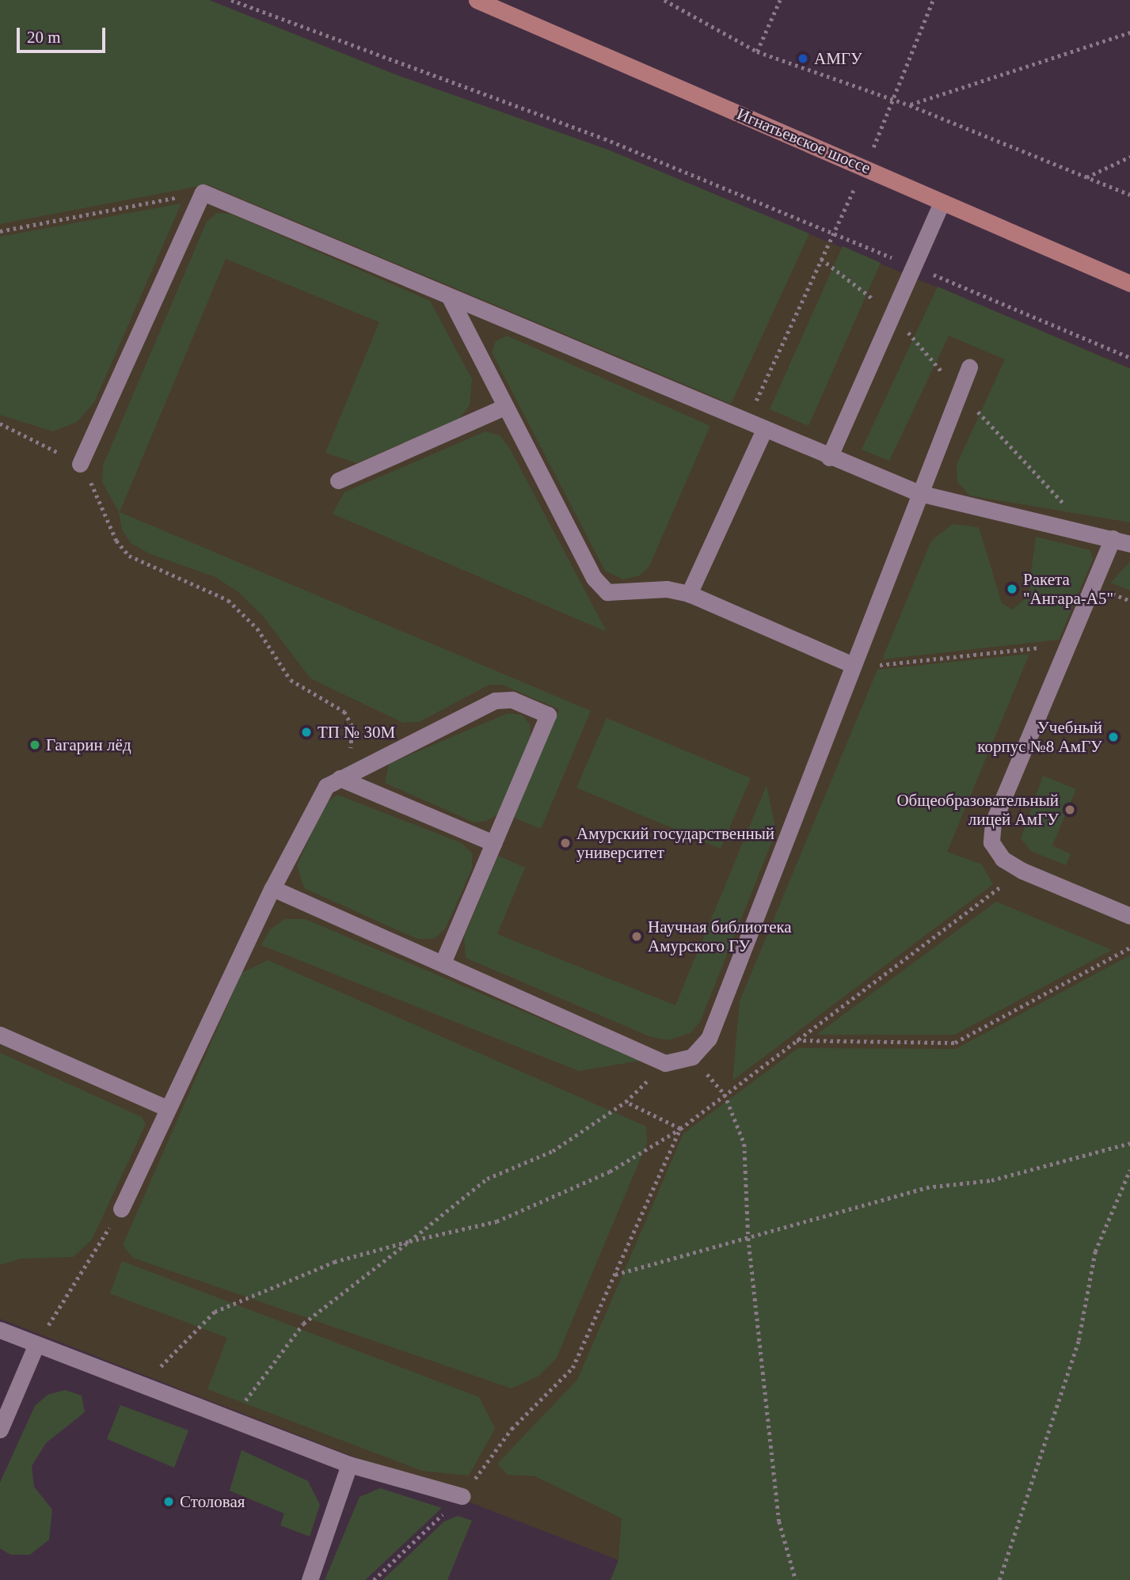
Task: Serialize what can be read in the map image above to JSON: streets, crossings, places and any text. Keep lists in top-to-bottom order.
{
  "streets": {
    "main road": ["Игнатьевское шоссе"]
  },
  "places": [
    "АМГУ",
    "Ракета \"Ангара-А5\"",
    "ТП № 30М",
    "Учебный корпус №8 АмГУ",
    "Гагарин лёд",
    "Общеобразовательный лицей АмГУ",
    "Амурский государственный университет",
    "Научная библиотека Амурского ГУ",
    "Столовая"
  ],
  "scale_bar": "20 m"
}
